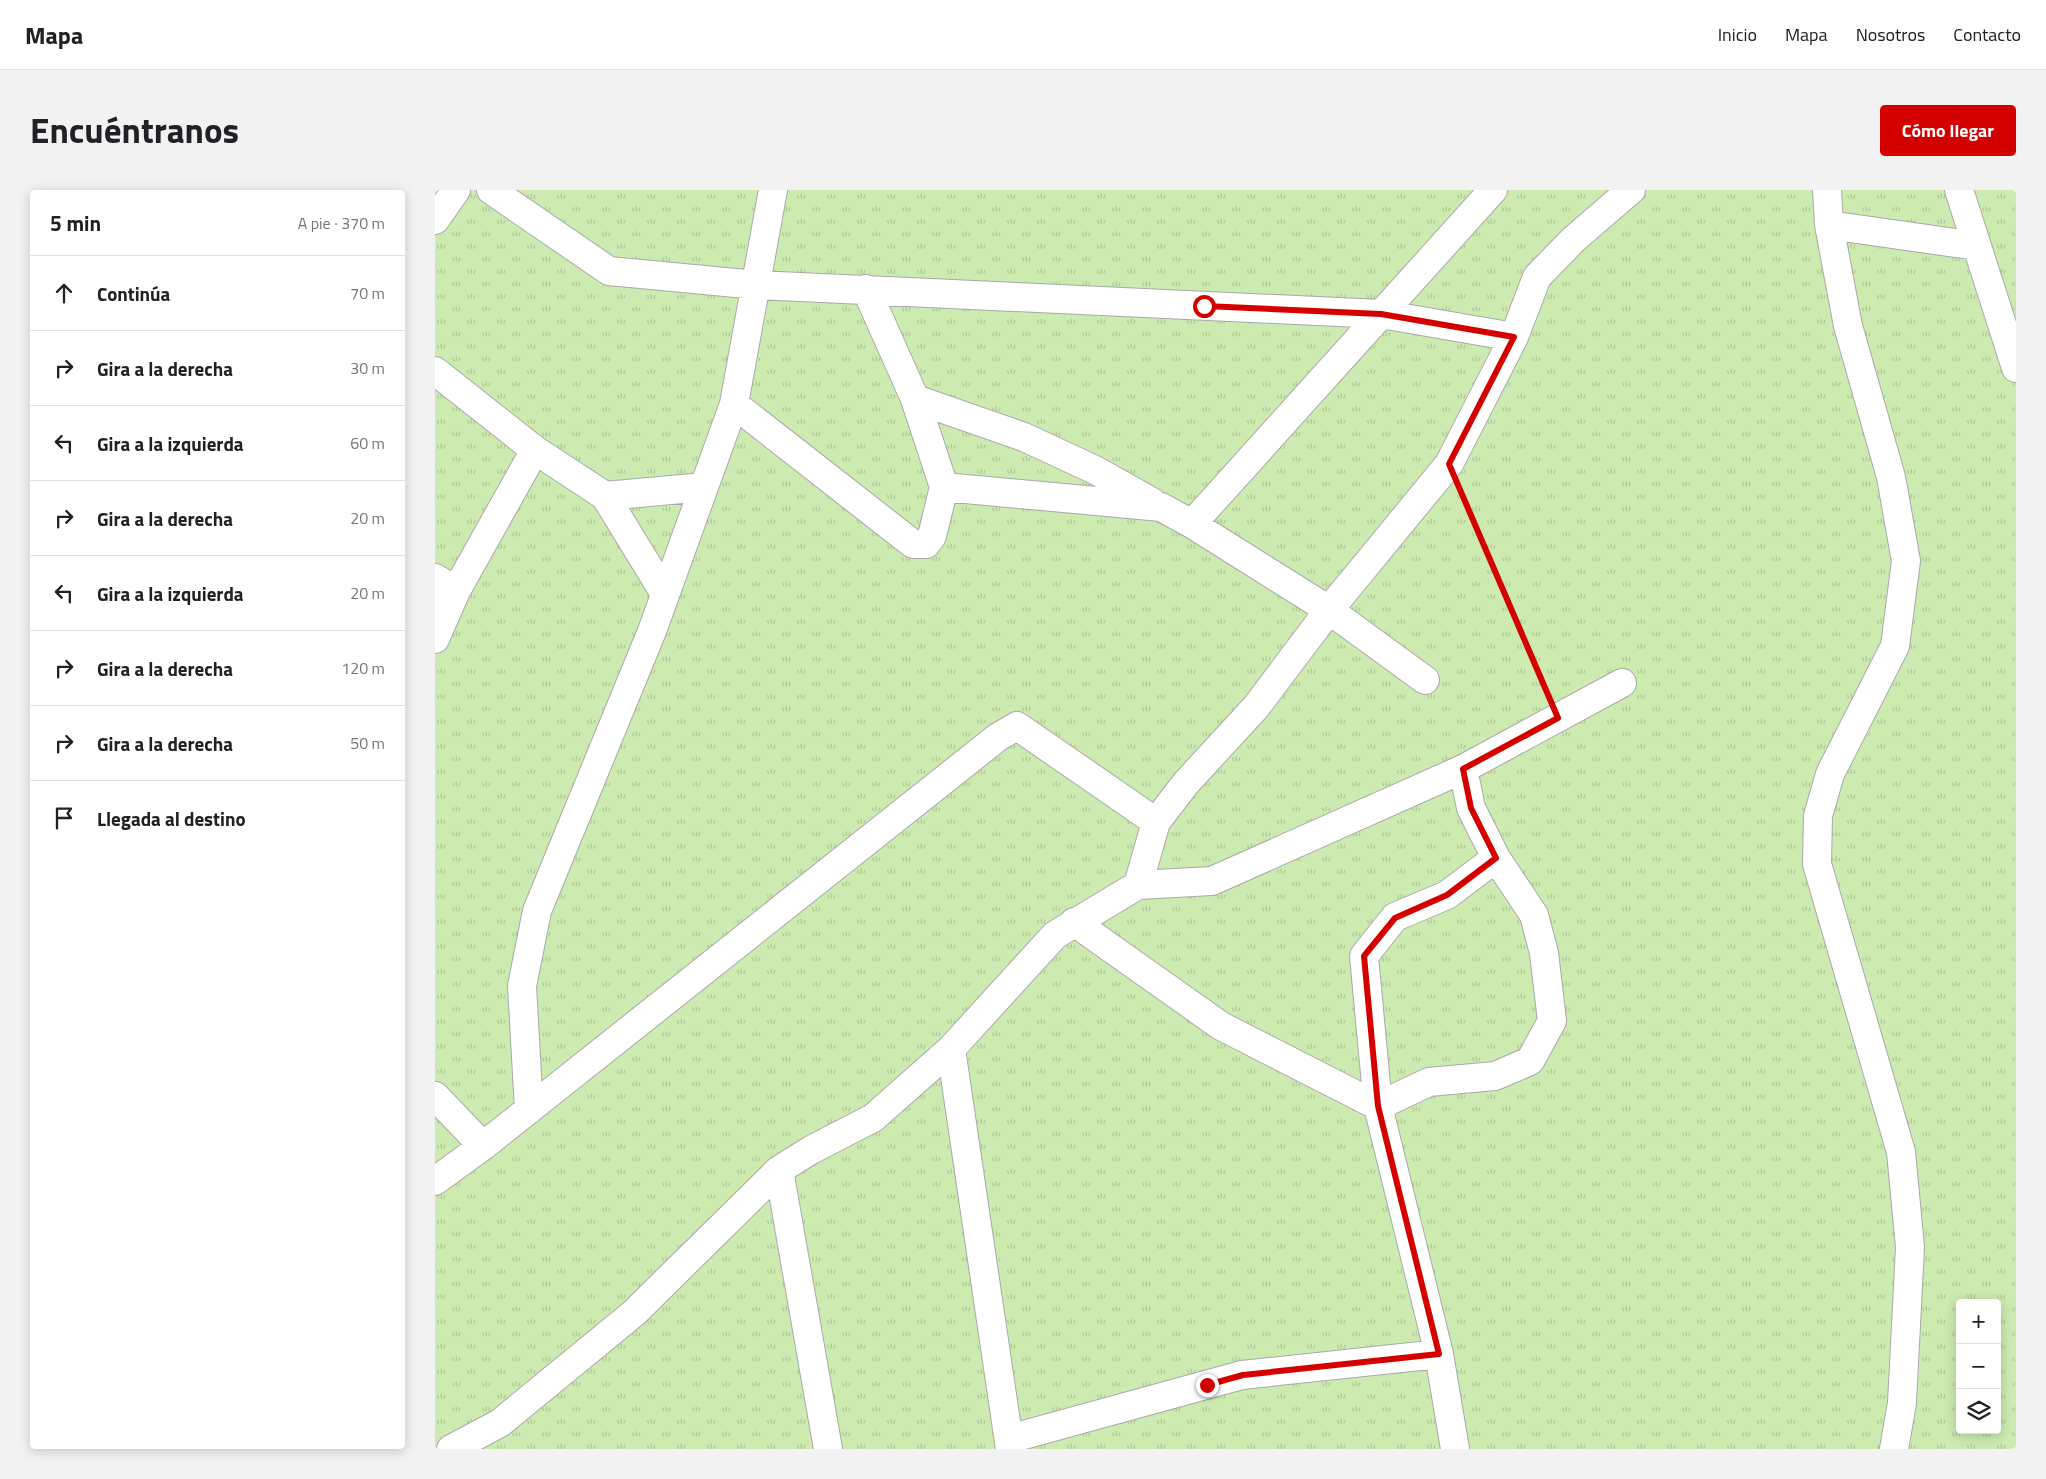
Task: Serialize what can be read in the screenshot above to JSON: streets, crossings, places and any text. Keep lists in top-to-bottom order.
{
  "page": {
    "header": "Mapa",
    "nav": [
      "Inicio",
      "Mapa",
      "Nosotros",
      "Contacto"
    ],
    "title": "Encuéntranos",
    "buttons": "Cómo llegar",
    "heading": ["5 min", "A pie · 370 m"],
    "list": [
      ["Continúa", "70 m"],
      ["Gira a la derecha", "30 m"],
      ["Gira a la izquierda", "60 m"],
      ["Gira a la derecha", "20 m"],
      ["Gira a la izquierda", "20 m"],
      ["Gira a la derecha", "120 m"],
      ["Gira a la derecha", "50 m"],
      "Llegada al destino"
    ],
    "map_buttons": ["+", "−"]
  }
}
